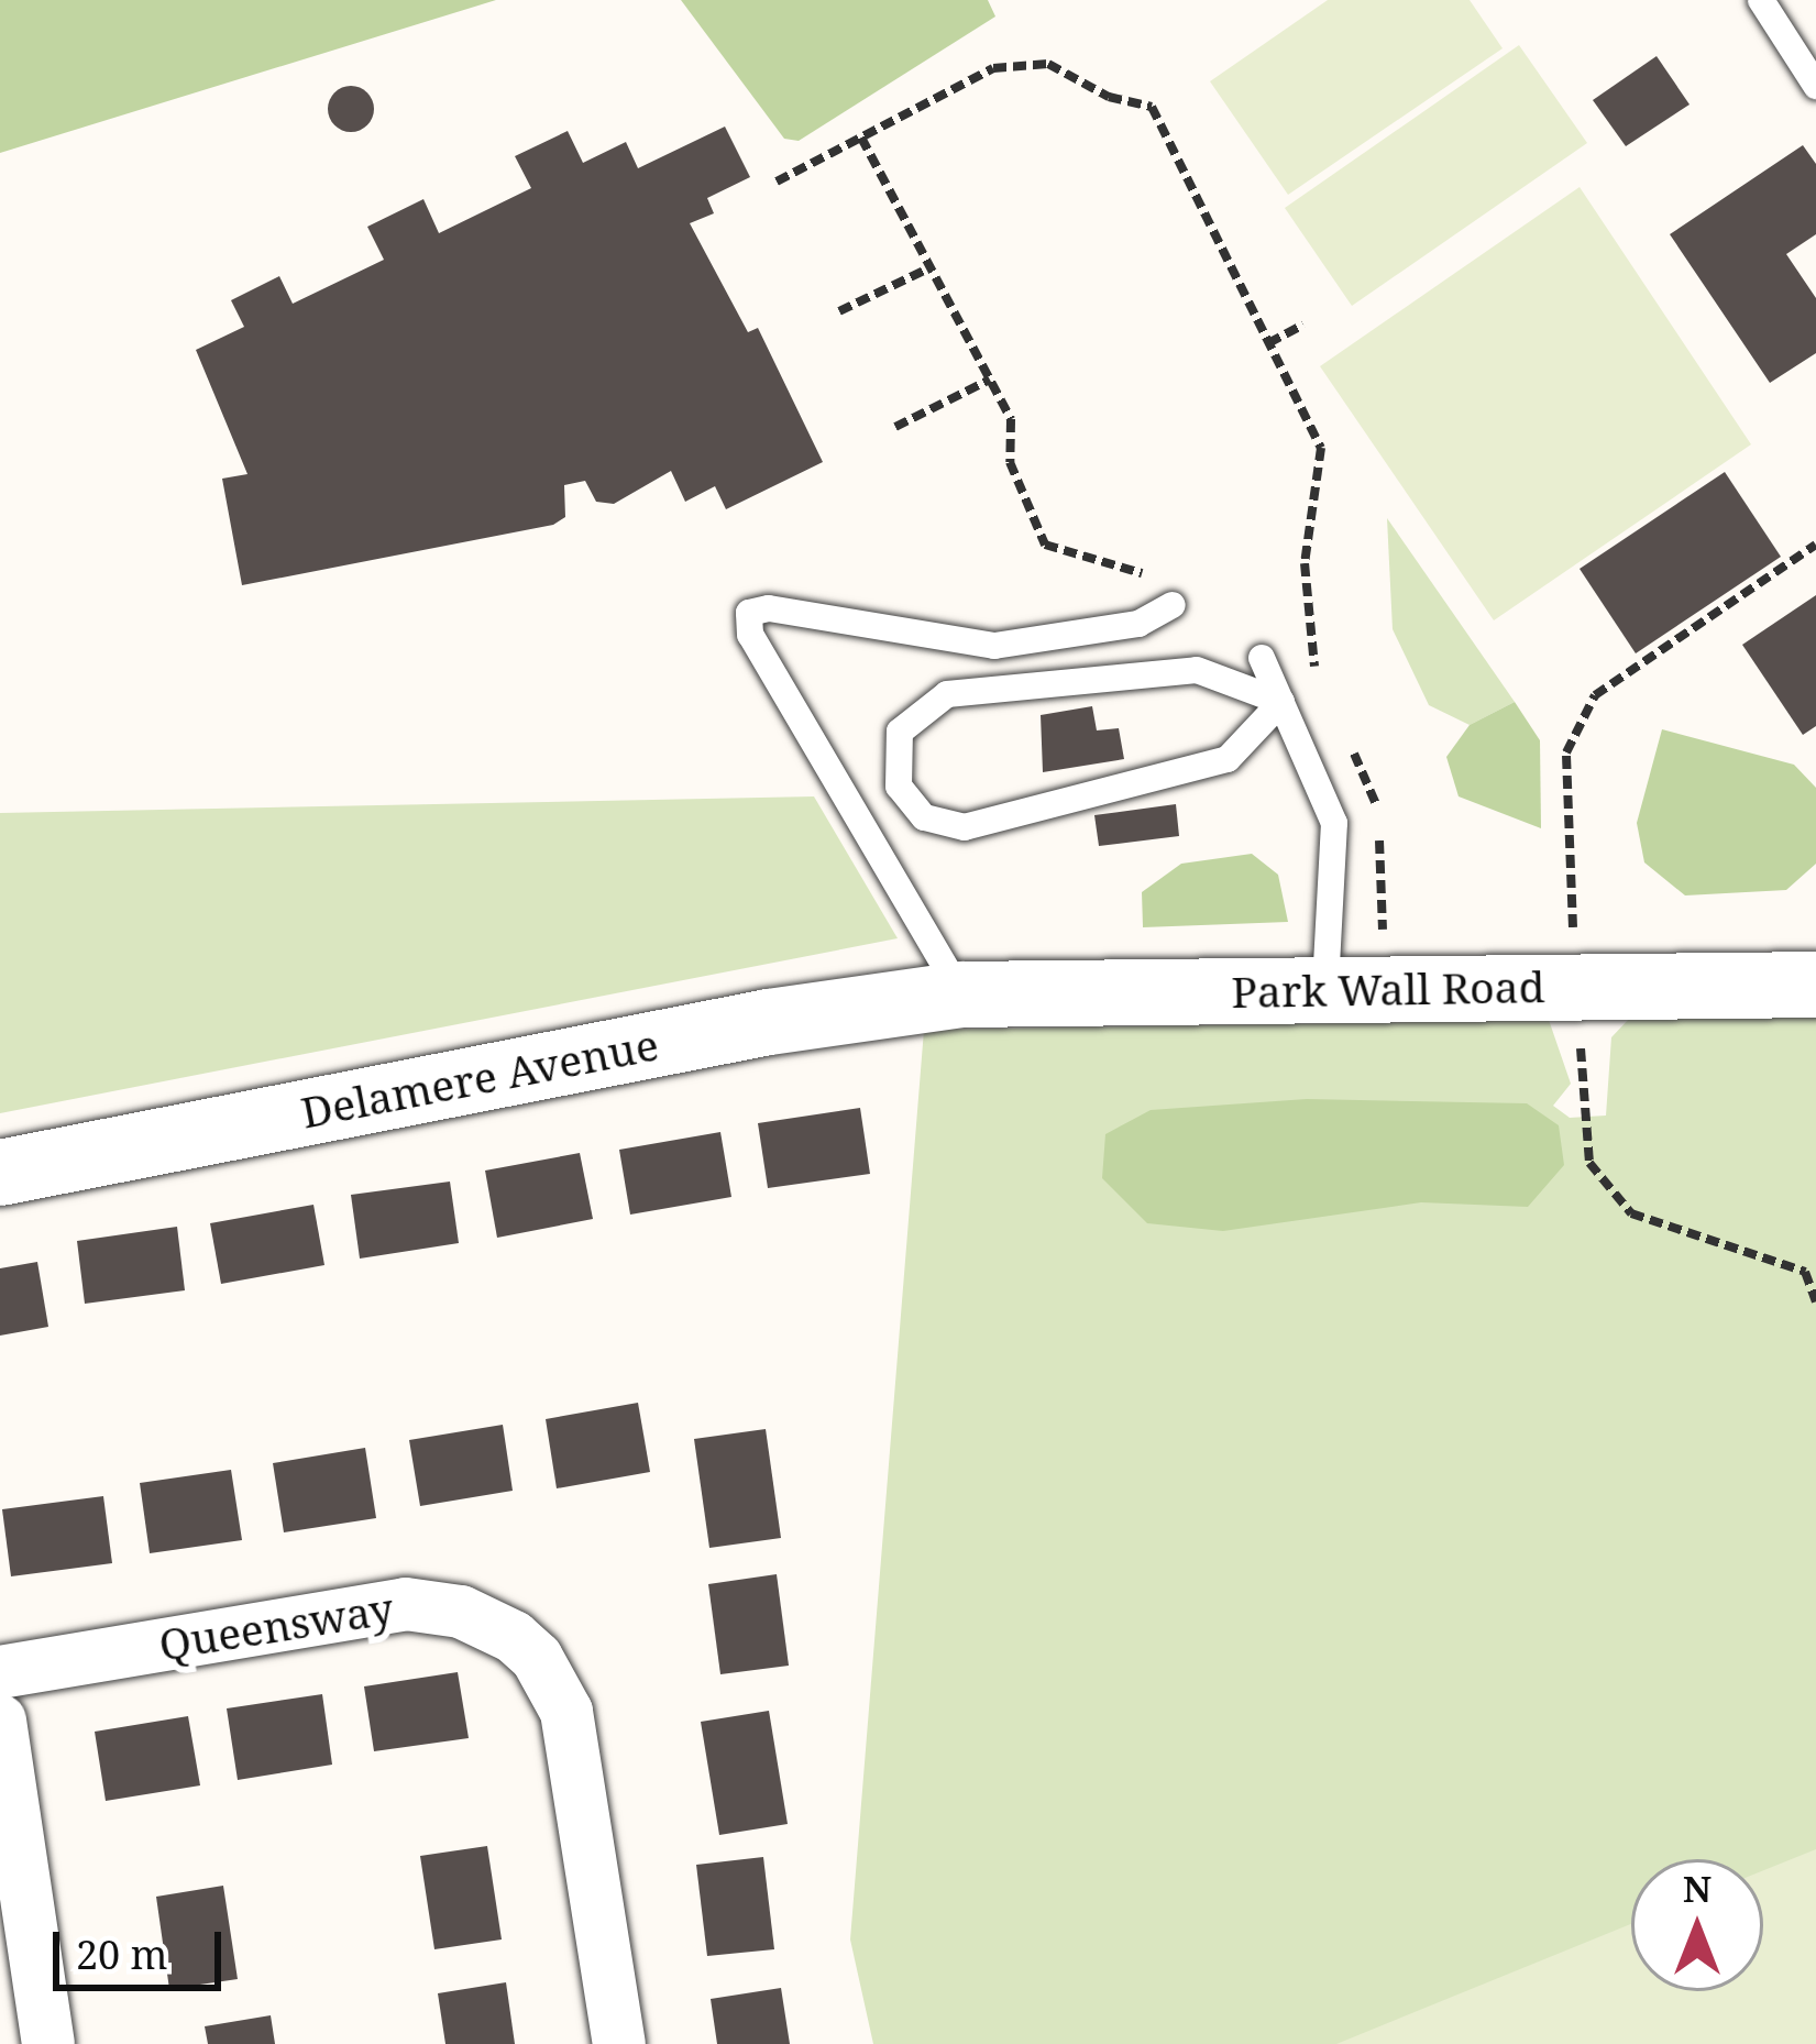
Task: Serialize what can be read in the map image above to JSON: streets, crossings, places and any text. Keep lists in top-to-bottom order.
{
  "streets": {
    "street": ["Park Wall Road", "Delamere Avenue", "Queensway"]
  },
  "crossings": [
    ["Park Wall Road", "Delamere Avenue"]
  ],
  "scale_bar": "20 m",
  "north": "top"
}
